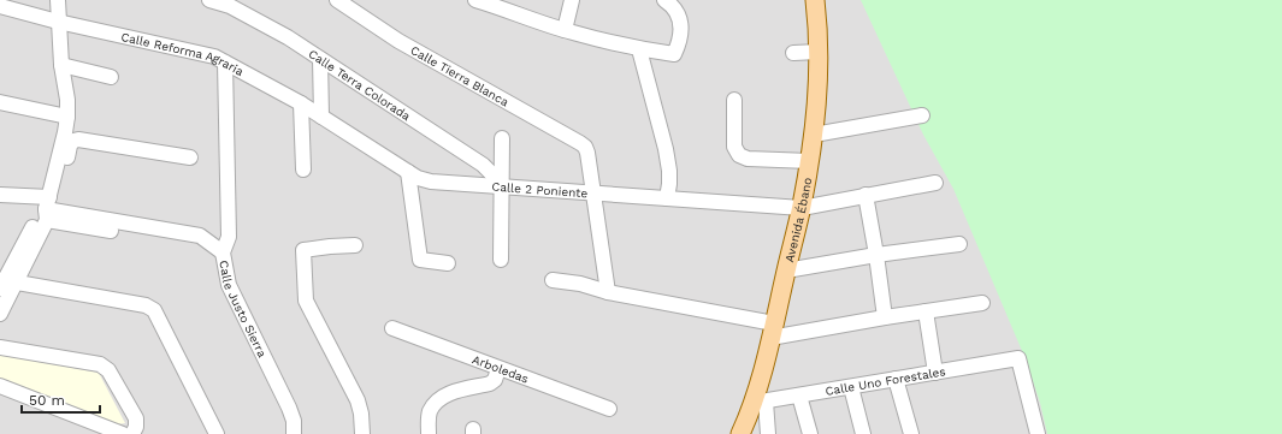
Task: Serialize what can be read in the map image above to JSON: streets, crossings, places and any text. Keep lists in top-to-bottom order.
{
  "streets": {
    "main road": ["Avenida Ébano"],
    "street": [
      "Calle Reforma Agraria",
      "Calle Tierra Blanca",
      "Calle Terra Colorada",
      "Calle 2 Poniente",
      "Calle Justo Sierra",
      "Arboledas",
      "Calle Uno Forestales"
    ]
  },
  "crossings": [
    ["Calle Reforma Agraria", "Calle 2 Poniente"],
    ["Calle Reforma Agraria", "Calle Justo Sierra"],
    ["Calle Tierra Blanca", "Calle 2 Poniente"],
    ["Calle Terra Colorada", "Calle 2 Poniente"],
    ["Calle 2 Poniente", "Avenida Ébano"],
    ["Avenida Ébano", "Calle Uno Forestales"]
  ],
  "scale_bar": "50 m"
}
